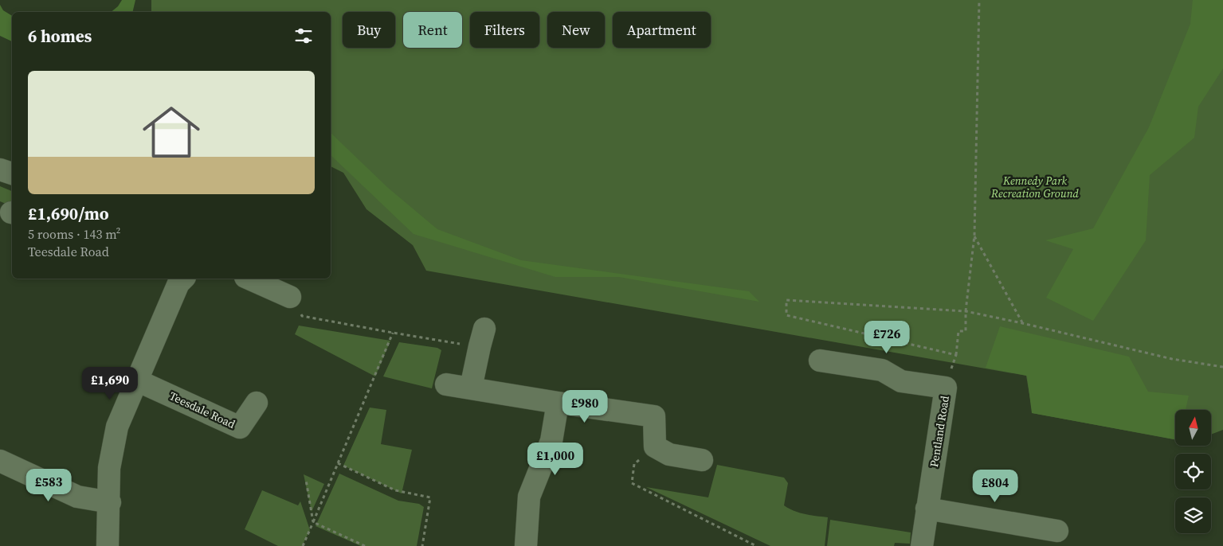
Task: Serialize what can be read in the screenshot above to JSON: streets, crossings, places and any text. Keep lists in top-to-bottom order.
{
  "streets": {
    "street": ["Teesdale Road", "Pentland Road"]
  },
  "parks": ["Kennedy Park Recreation Ground"],
  "north": "top",
  "page": {
    "chip": [
      "Buy",
      "Rent",
      "Filters",
      "New",
      "Apartment"
    ],
    "heading": "6 homes",
    "list": [
      {
        "name": "£1,690/mo",
        "note": "5 rooms · 143 m² · Teesdale Road"
      }
    ],
    "price": [
      "£726",
      "£1,690",
      "£980",
      "£1,000",
      "£583",
      "£804"
    ]
  }
}
